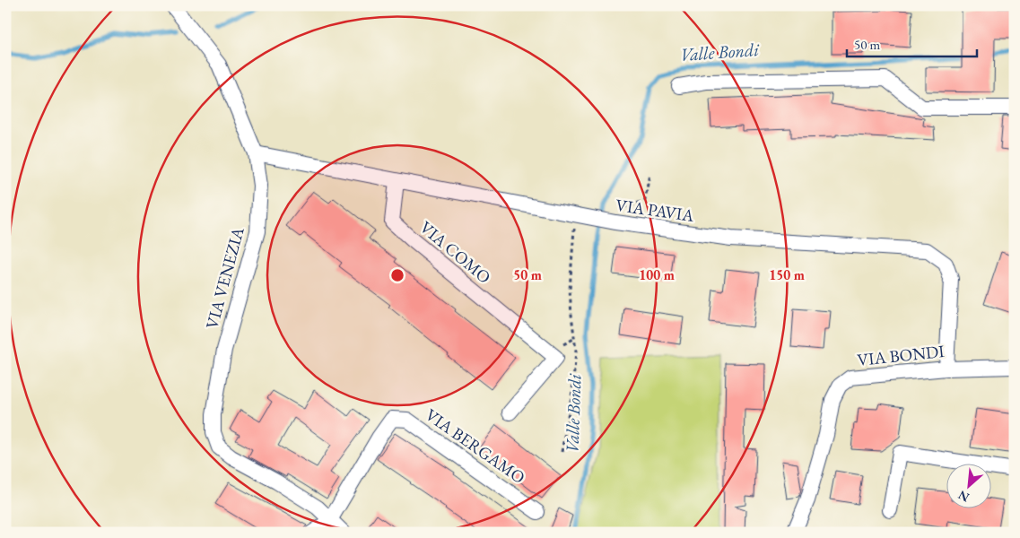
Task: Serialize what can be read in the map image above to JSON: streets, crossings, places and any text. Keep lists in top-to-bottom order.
{
  "streets": {
    "street": [
      "VIA PAVIA",
      "VIA COMO",
      "VIA VENEZIA",
      "VIA BONDI",
      "VIA BERGAMO"
    ]
  },
  "crossings": [
    ["VIA PAVIA", "VIA COMO"],
    ["VIA PAVIA", "VIA VENEZIA"],
    ["VIA PAVIA", "VIA BONDI"],
    ["VIA VENEZIA", "VIA BERGAMO"]
  ],
  "water": ["Valle Bondi"],
  "scale_bar": "50 m",
  "north": "bottom left",
  "rings": ["50 m", "100 m", "150 m"]
}
